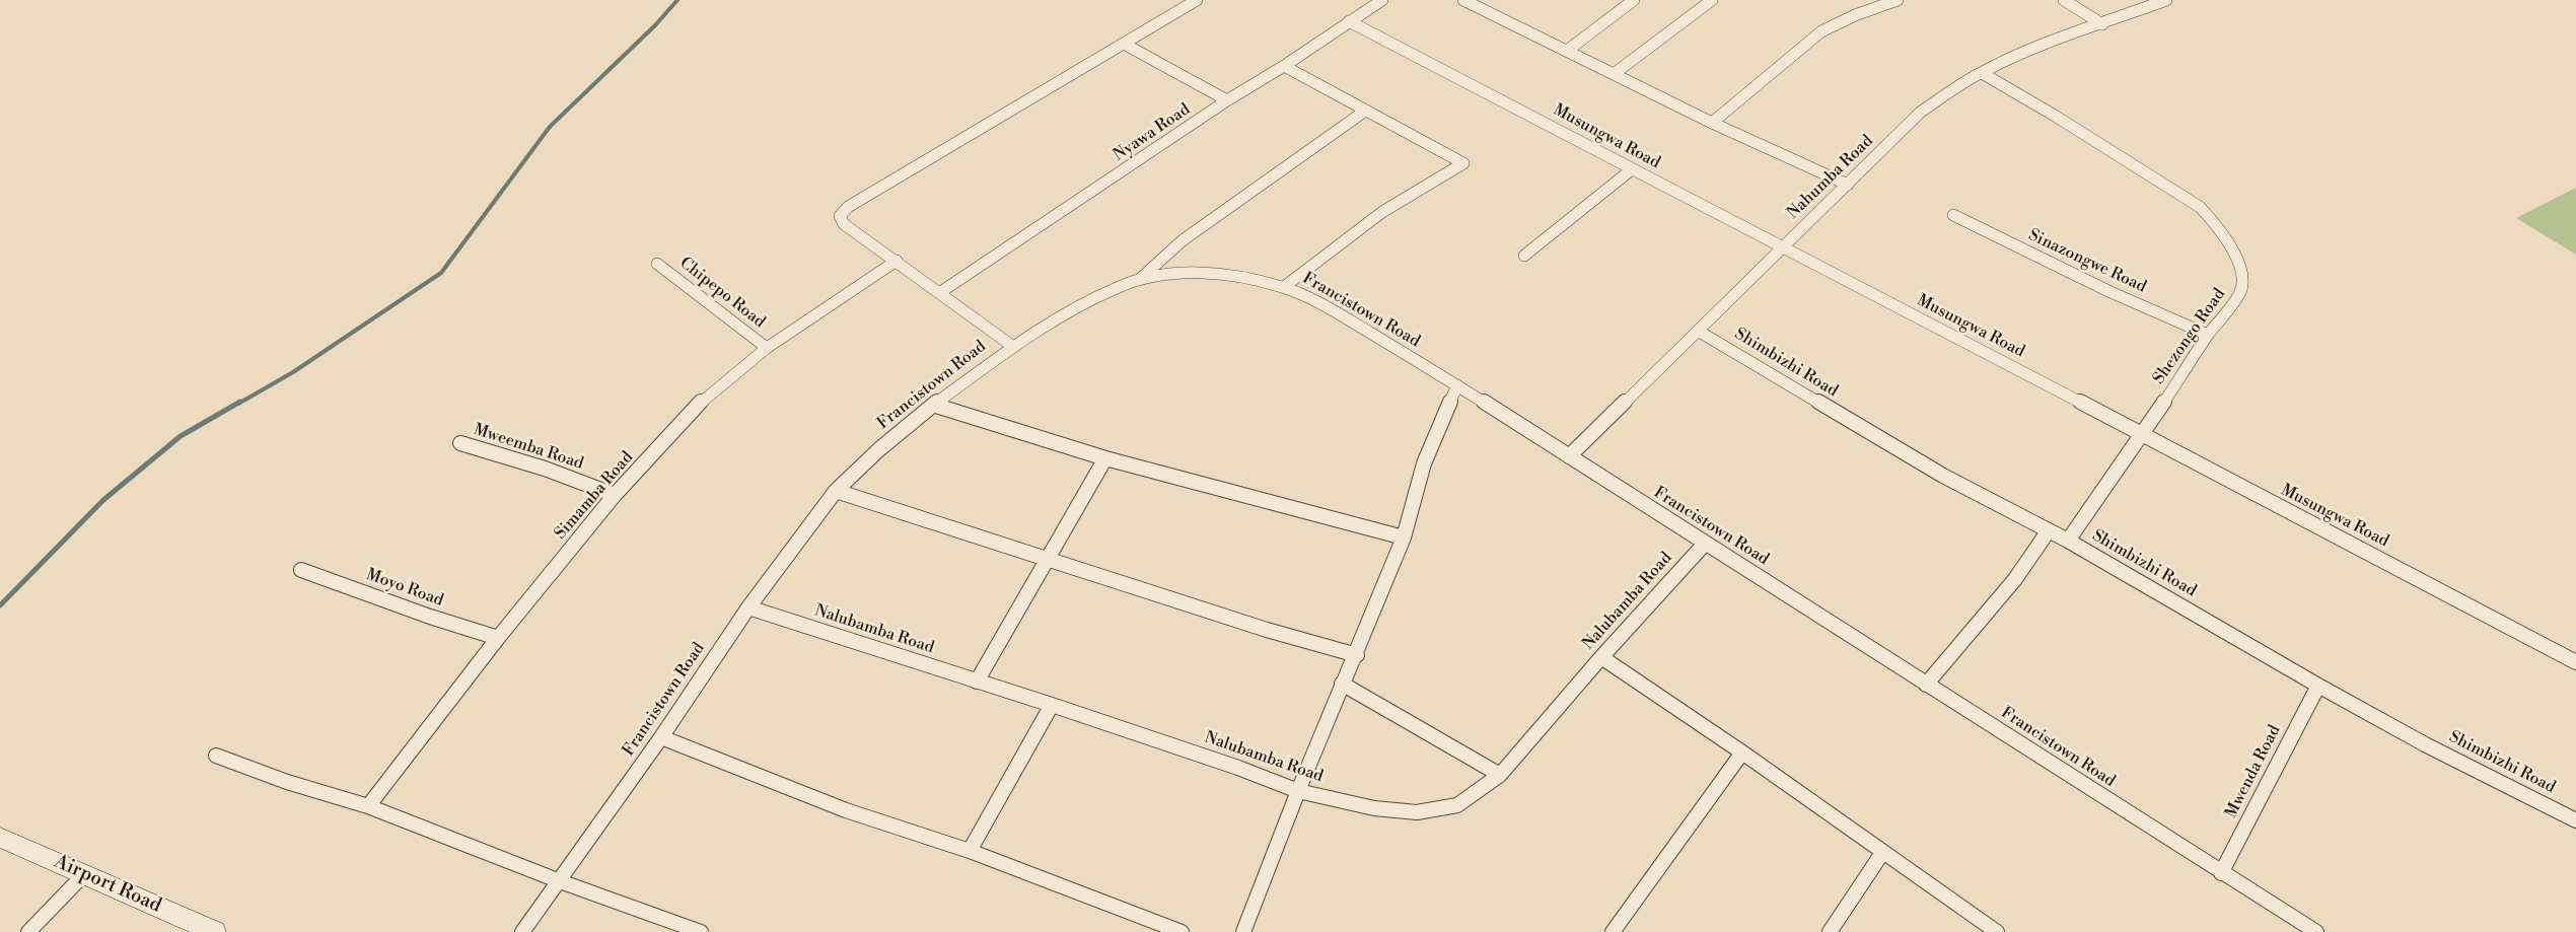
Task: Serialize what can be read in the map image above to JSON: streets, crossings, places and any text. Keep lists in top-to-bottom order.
{
  "streets": {
    "street": [
      "Nyawa Road",
      "Musungwa Road",
      "Nahumba Road",
      "Sinazongwe Road",
      "Chipepo Road",
      "Francistown Road",
      "Shezongo Road",
      "Shimbizhi Road",
      "Mweemba Road",
      "Simamba Road",
      "Moyo Road",
      "Nalubamba Road",
      "Mwenda Road",
      "Airport Road"
    ]
  },
  "crossings": [
    ["Nyawa Road", "Musungwa Road"],
    ["Musungwa Road", "Nahumba Road"],
    ["Musungwa Road", "Shezongo Road"],
    ["Nahumba Road", "Francistown Road"],
    ["Nahumba Road", "Shezongo Road"],
    ["Nahumba Road", "Shimbizhi Road"],
    ["Sinazongwe Road", "Shezongo Road"],
    ["Chipepo Road", "Simamba Road"],
    ["Francistown Road", "Nalubamba Road"],
    ["Francistown Road", "Mwenda Road"],
    ["Shezongo Road", "Shimbizhi Road"],
    ["Shimbizhi Road", "Mwenda Road"],
    ["Mweemba Road", "Simamba Road"],
    ["Simamba Road", "Moyo Road"]
  ]
}
